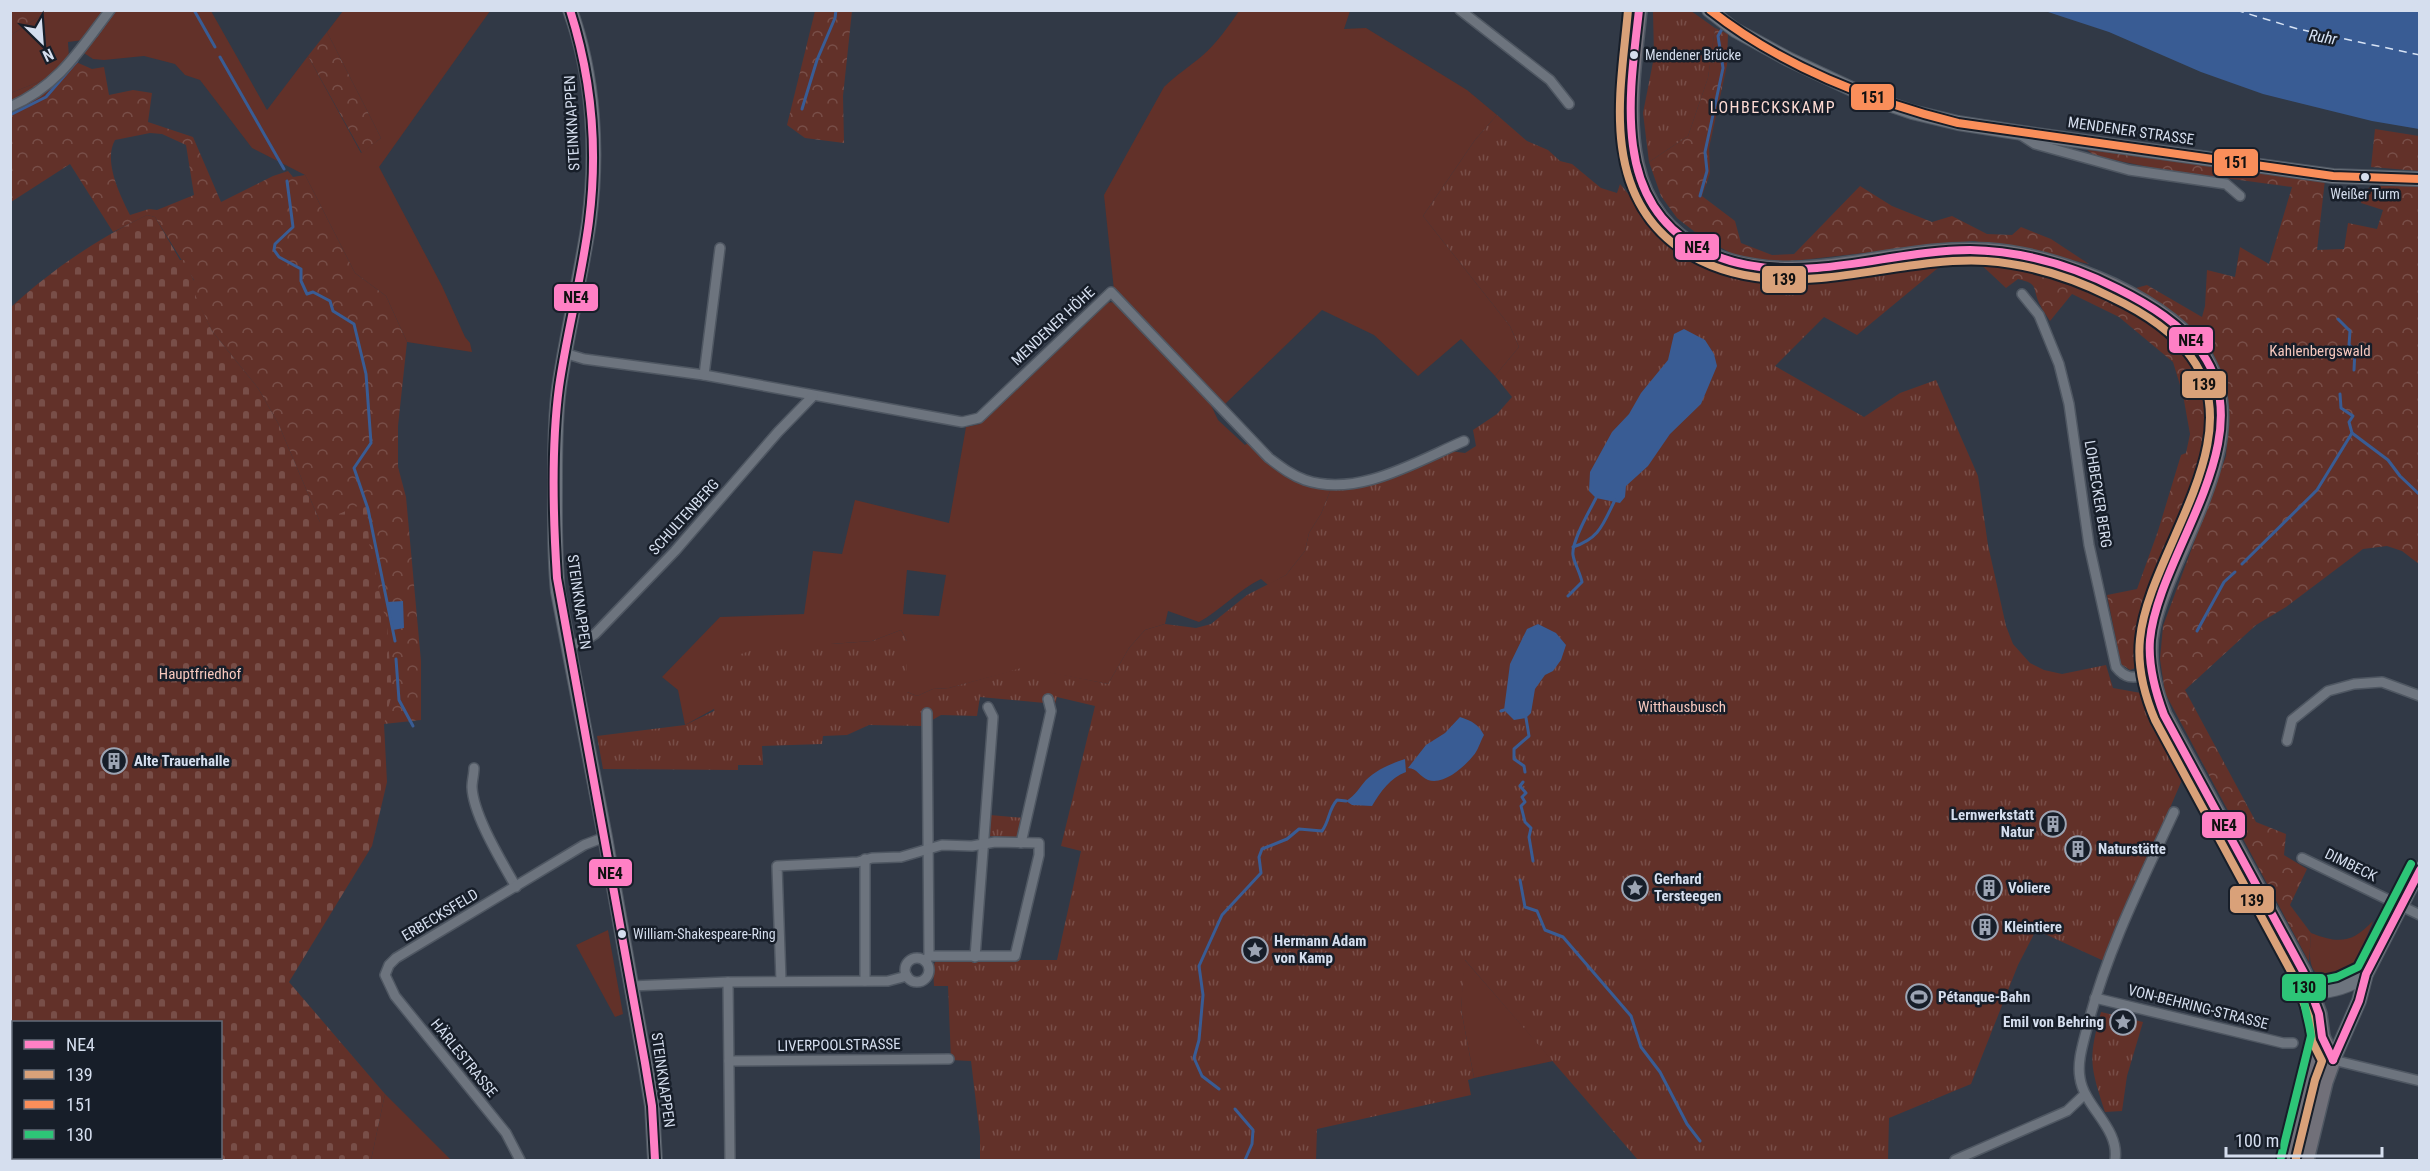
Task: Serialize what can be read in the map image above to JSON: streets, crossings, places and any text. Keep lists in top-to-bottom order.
{
  "streets": {
    "street": [
      "STEINKNAPPEN",
      "MENDENER STRASSE",
      "MENDENER HÖHE",
      "LOHBECKER BERG",
      "SCHULTENBERG",
      "DIMBECK",
      "ERBECKSFELD",
      "VON-BEHRING-STRASSE",
      "LIVERPOOLSTRASSE",
      "HÄRLESTRASSE"
    ]
  },
  "crossings": [
    ["STEINKNAPPEN", "MENDENER HÖHE"],
    ["STEINKNAPPEN", "SCHULTENBERG"],
    ["STEINKNAPPEN", "ERBECKSFELD"],
    ["MENDENER HÖHE", "SCHULTENBERG"],
    ["ERBECKSFELD", "HÄRLESTRASSE"]
  ],
  "districts": ["LOHBECKSKAMP"],
  "water": ["Ruhr"],
  "parks": ["Kahlenbergswald", "Hauptfriedhof", "Witthausbusch"],
  "places": {
    "other": ["Mendener Brücke", "Weißer Turm", "William-Shakespeare-Ring"],
    "building": [
      "Alte Trauerhalle",
      "Lernwerkstatt Natur",
      "Naturstätte",
      "Voliere",
      "Kleintiere"
    ],
    "place": ["Gerhard Tersteegen", "Hermann Adam von Kamp", "Emil von Behring"],
    "sports": ["Pétanque-Bahn"]
  },
  "lines": [
    "transit line NE4",
    "transit line 139",
    "transit line 151",
    "transit line 130"
  ],
  "legend": [
    "NE4",
    "139",
    "151",
    "130"
  ],
  "scale_bar": "100 m",
  "north": "bottom right"
}
